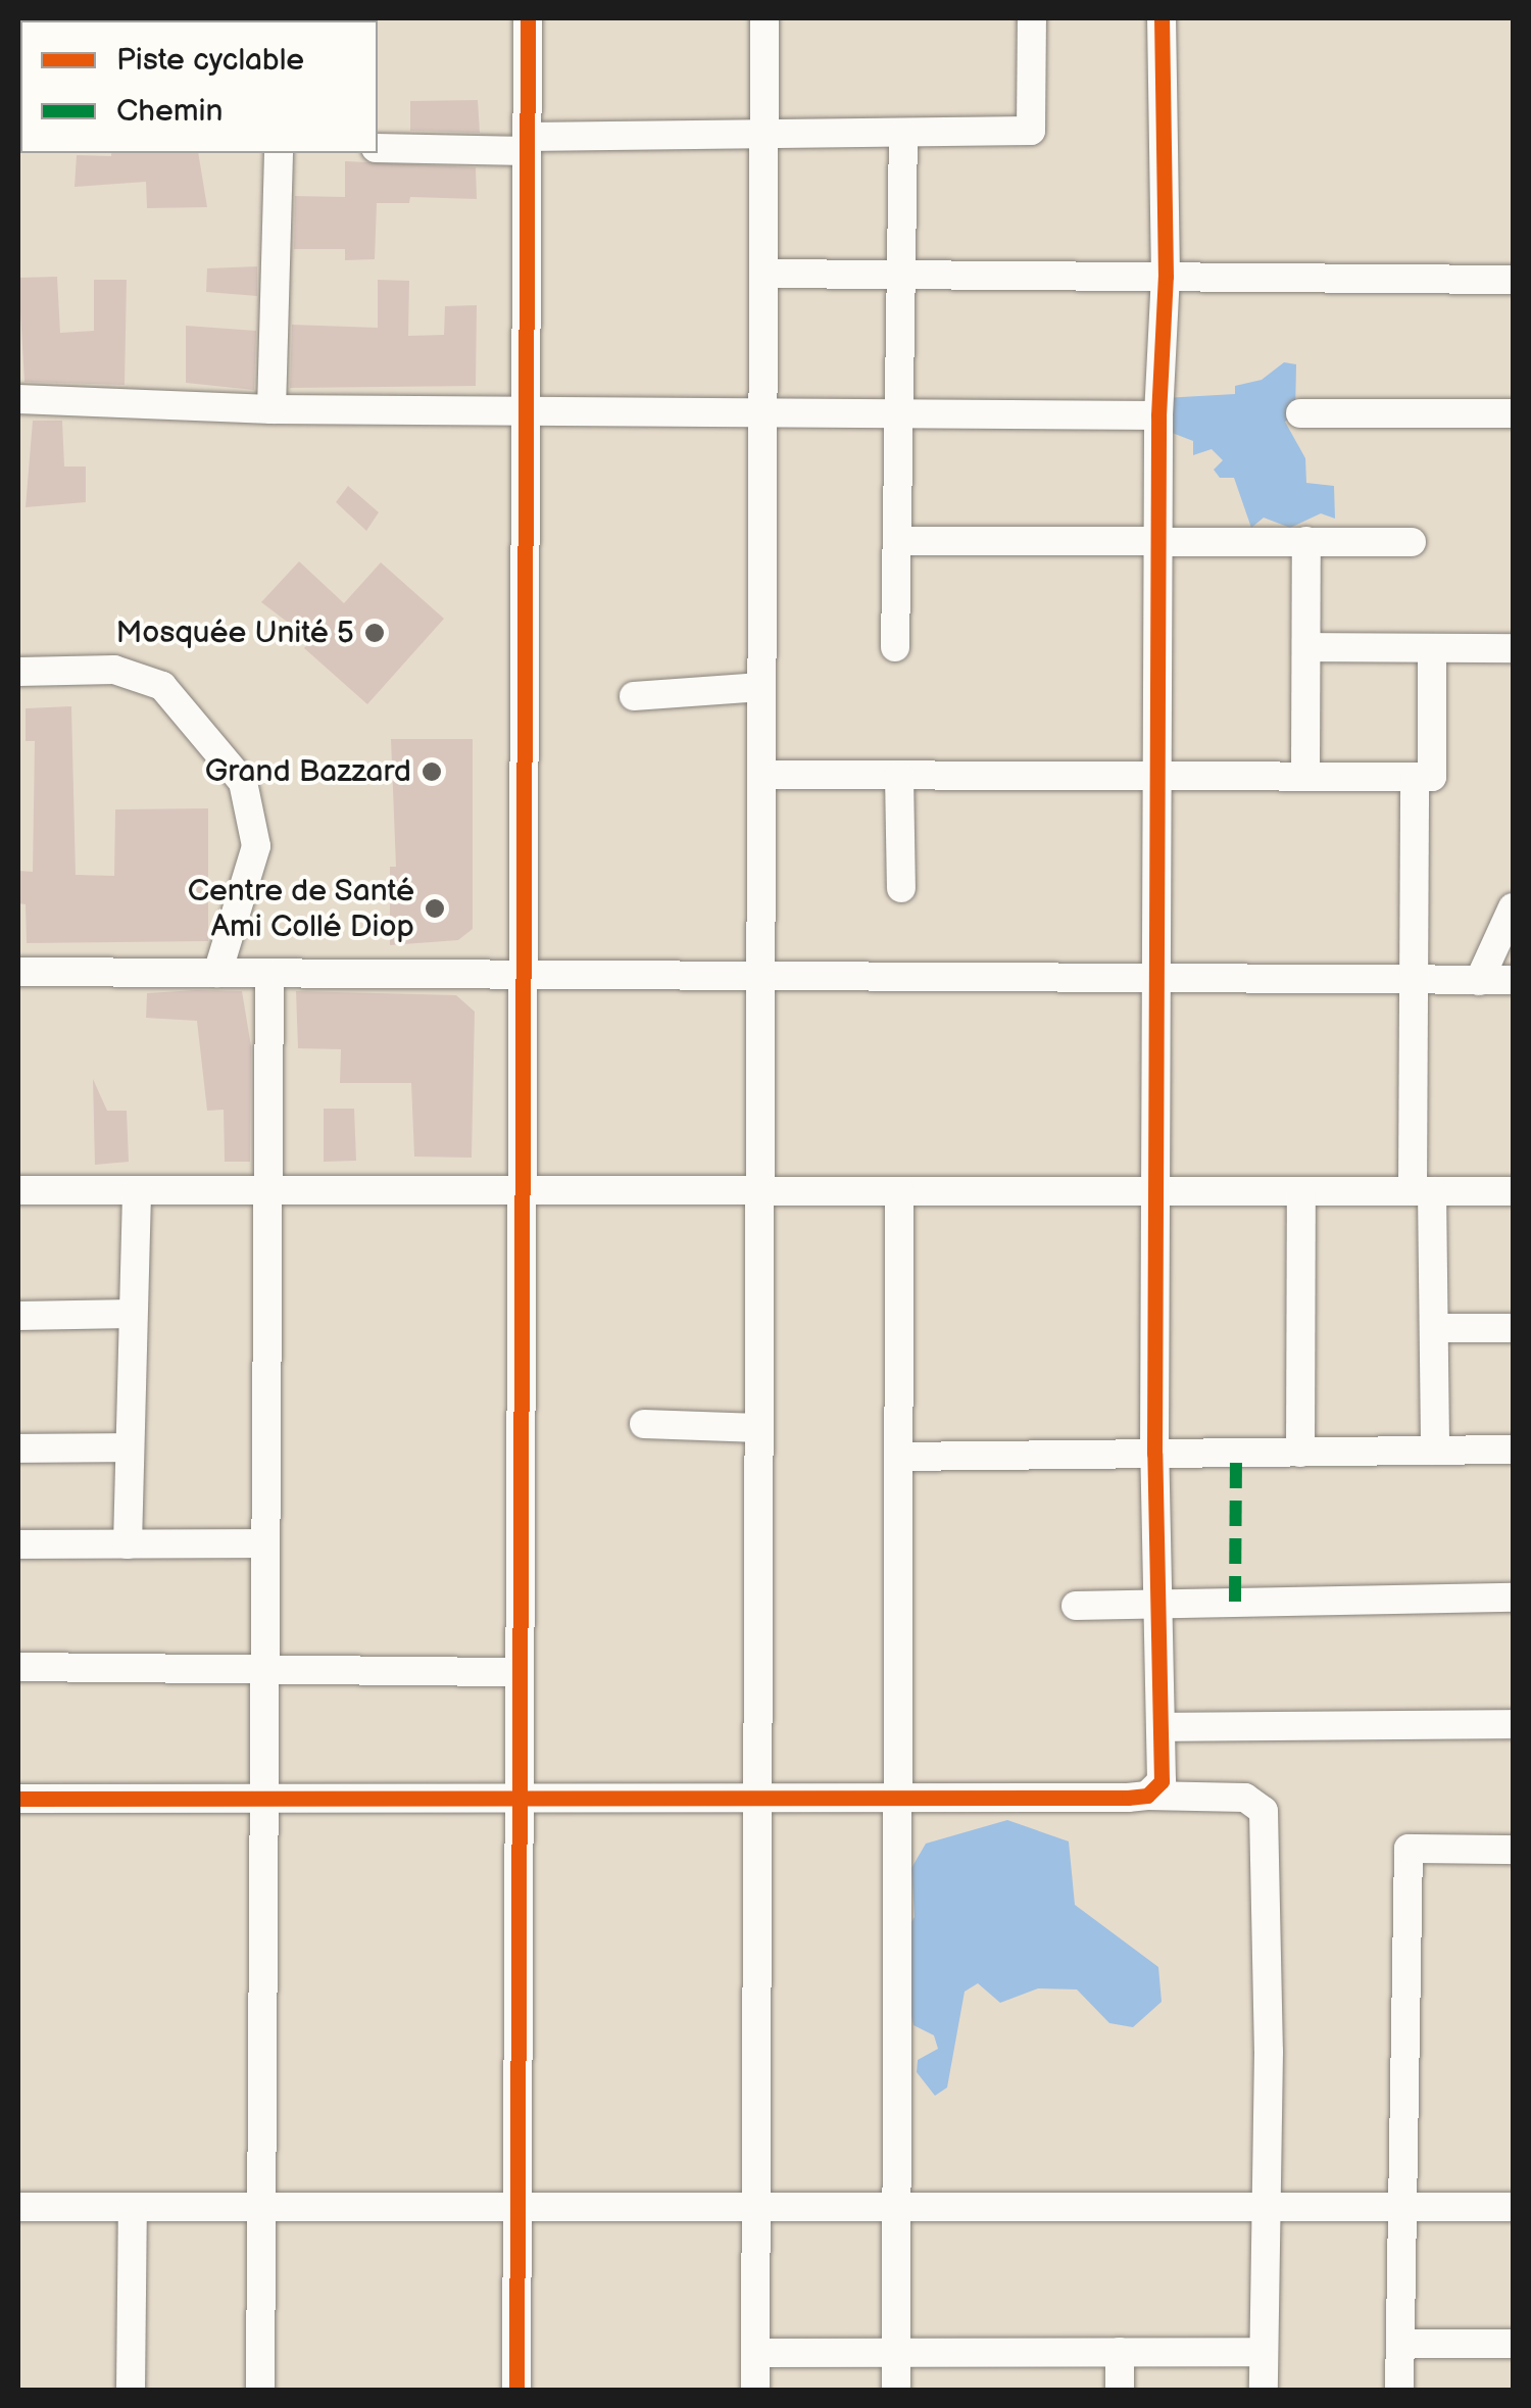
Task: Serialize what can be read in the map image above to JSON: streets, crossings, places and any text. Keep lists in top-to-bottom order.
{
  "places": ["Mosquée Unité 5", "Grand Bazzard", "Centre de Santé Ami Collé Diop"],
  "legend": ["Piste cyclable", "Chemin"]
}
